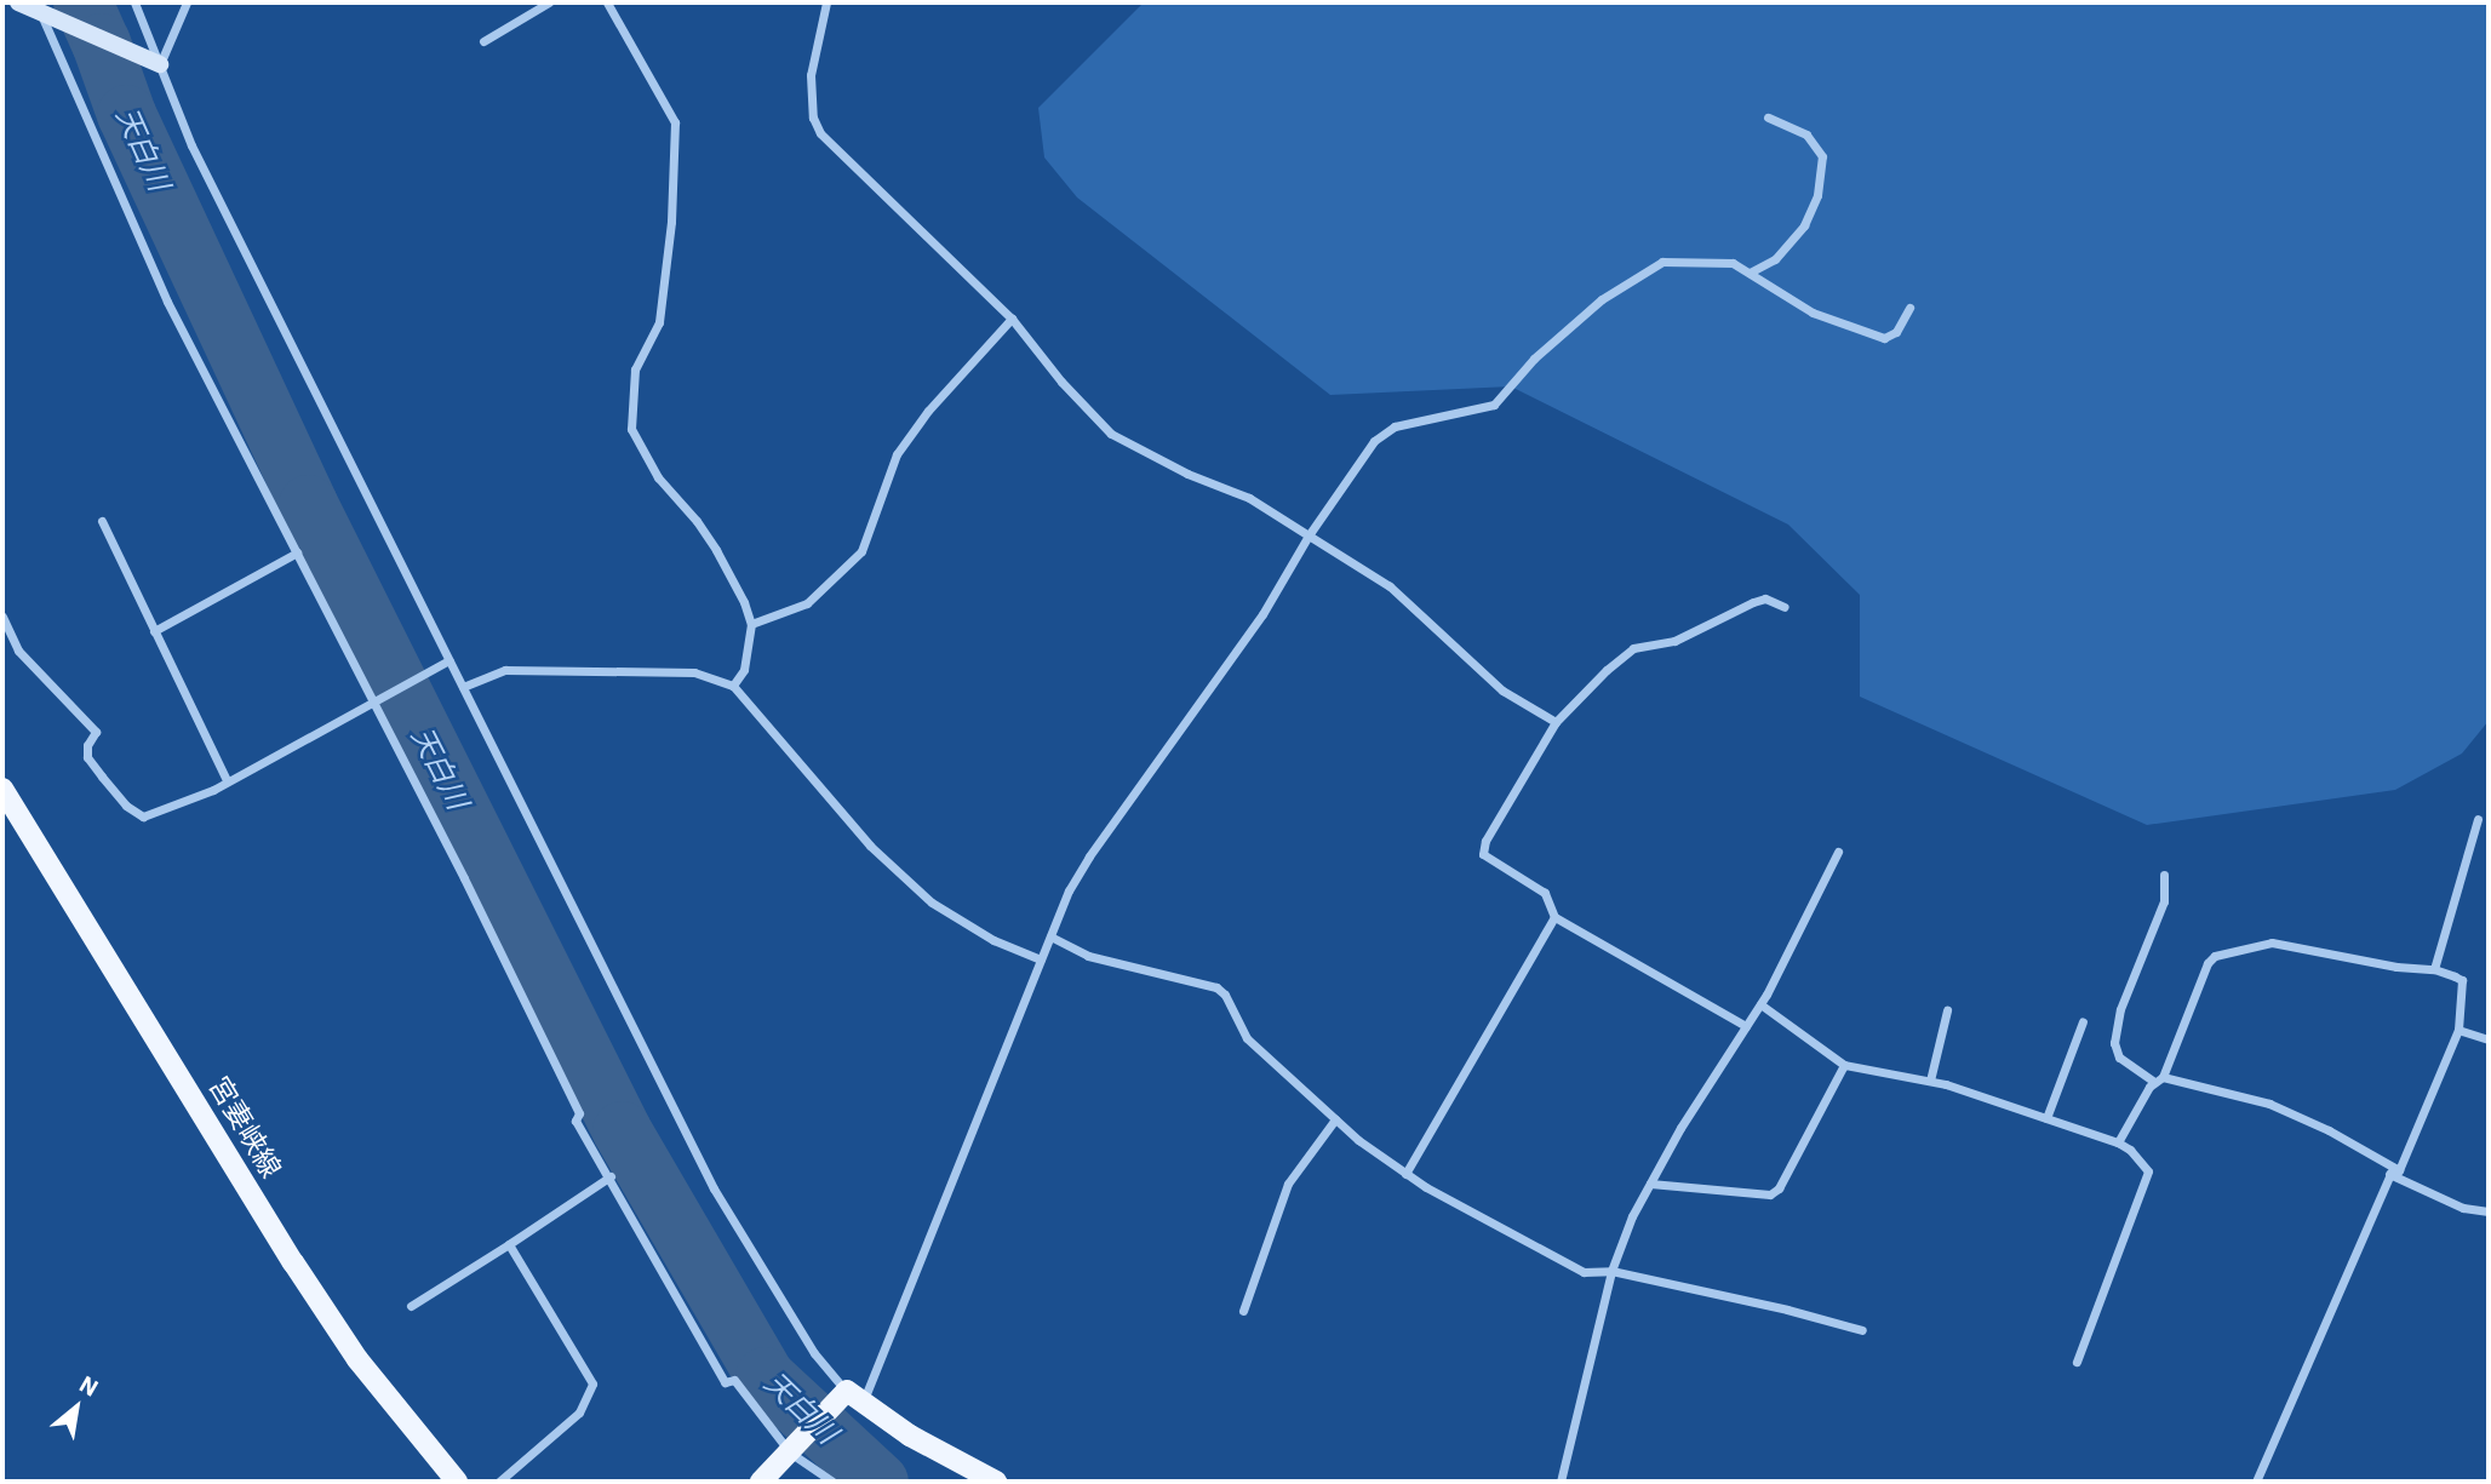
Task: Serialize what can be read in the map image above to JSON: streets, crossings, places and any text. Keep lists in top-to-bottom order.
{
  "streets": {
    "main road": ["宮妻峡線"]
  },
  "water": ["天白川"],
  "north": "top right"
}
